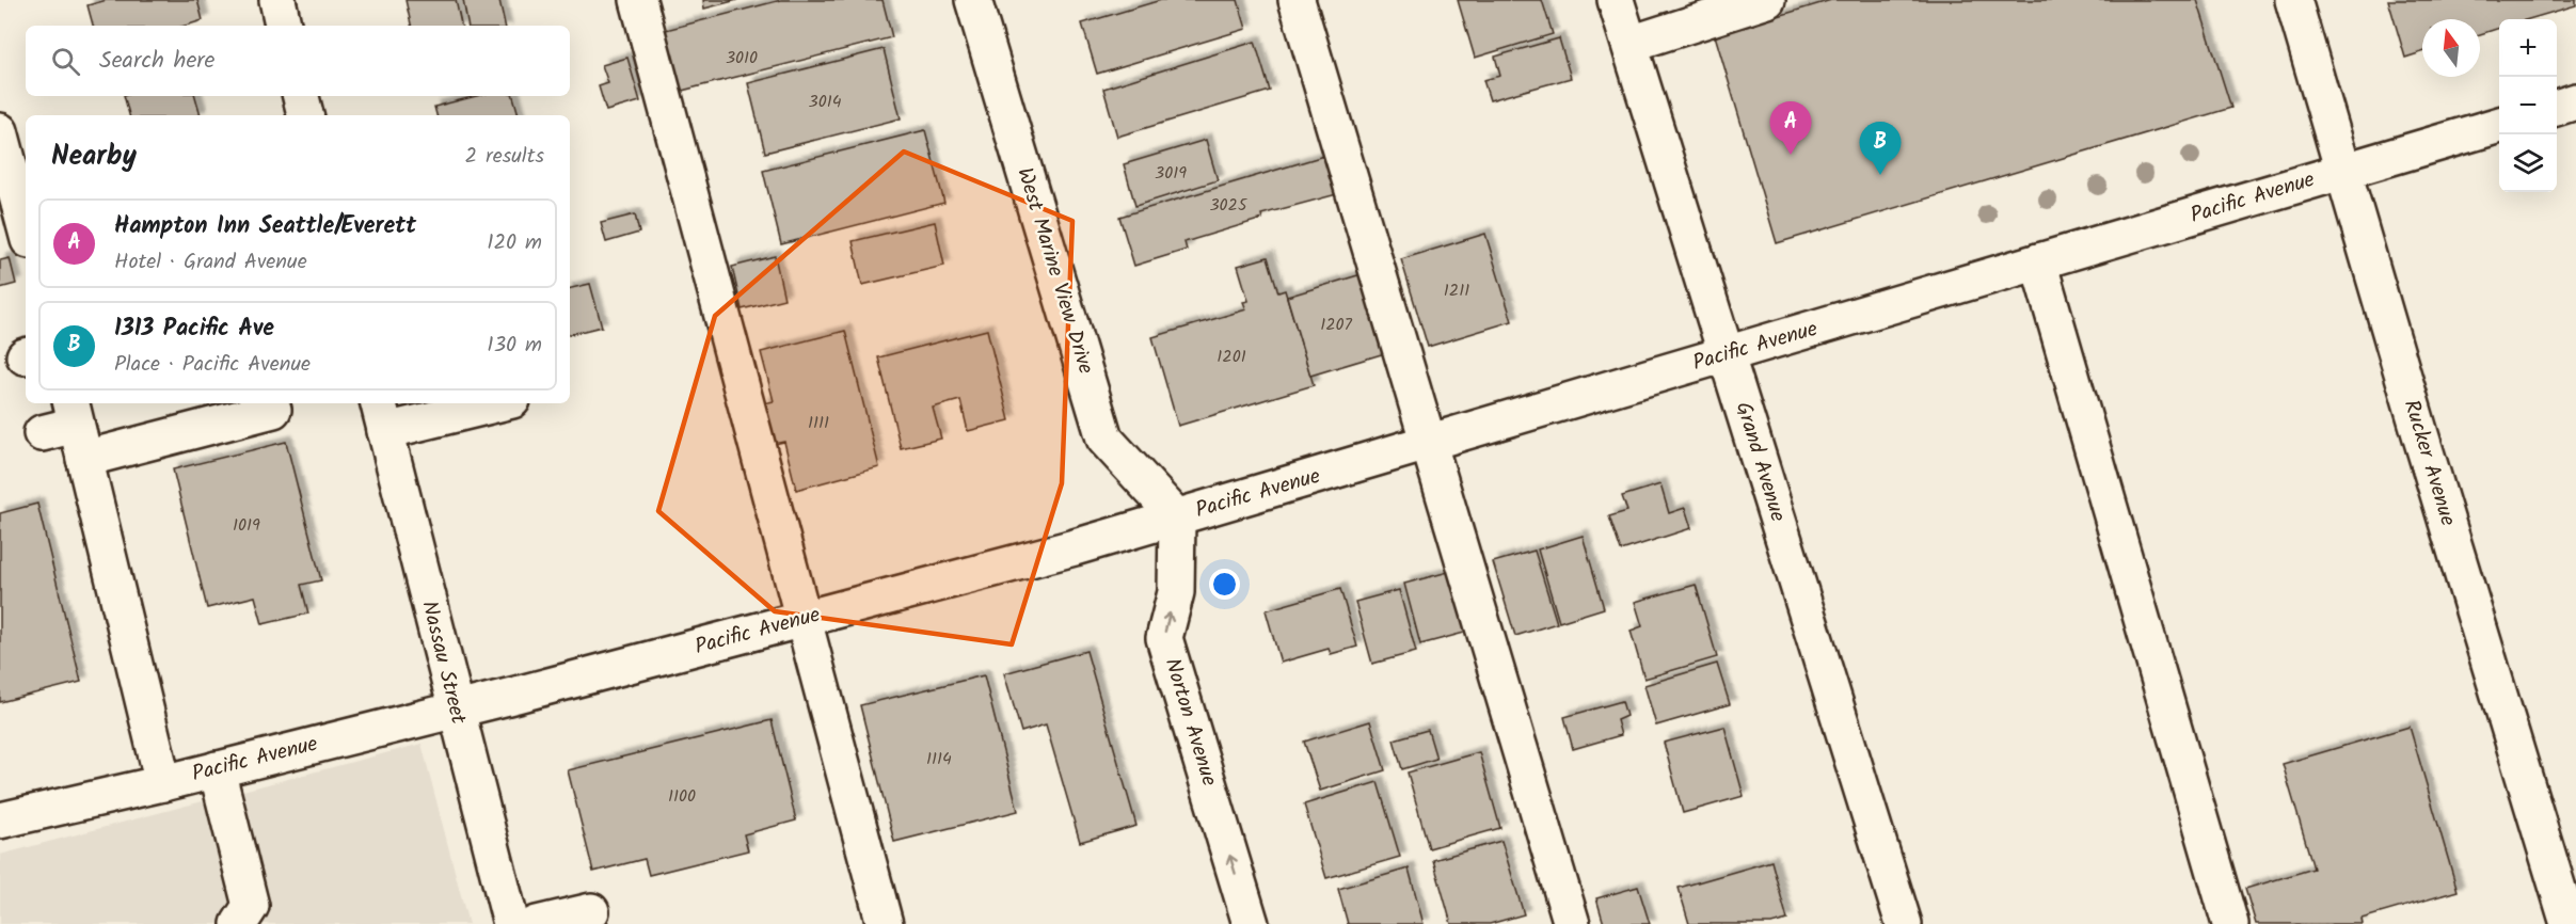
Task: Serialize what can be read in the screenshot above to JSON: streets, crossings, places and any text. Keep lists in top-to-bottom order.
{
  "streets": {
    "street": [
      "Pacific Avenue",
      "West Marine View Drive",
      "Grand Avenue",
      "Rucker Avenue",
      "Nassau Street",
      "Norton Avenue"
    ]
  },
  "crossings": [
    ["Pacific Avenue", "West Marine View Drive"],
    ["Pacific Avenue", "Grand Avenue"],
    ["Pacific Avenue", "Rucker Avenue"],
    ["Pacific Avenue", "Nassau Street"],
    ["Pacific Avenue", "Norton Avenue"],
    ["West Marine View Drive", "Norton Avenue"]
  ],
  "house_numbers": [
    "3010",
    "3014",
    "3019",
    "3025",
    "1211",
    "1207",
    "1201",
    "1111",
    "1019",
    "1114",
    "1100"
  ],
  "north": "top",
  "page": {
    "map_buttons": ["+", "−"],
    "search": "Search here",
    "pins": ["A", "B"],
    "heading": ["Nearby", "2 results"],
    "list": [
      {
        "mark": "A",
        "name": "Hampton Inn Seattle/Everett",
        "note": "Hotel · Grand Avenue",
        "value": "120 m"
      },
      {
        "mark": "B",
        "name": "1313 Pacific Ave",
        "note": "Place · Pacific Avenue",
        "value": "130 m"
      }
    ]
  }
}
